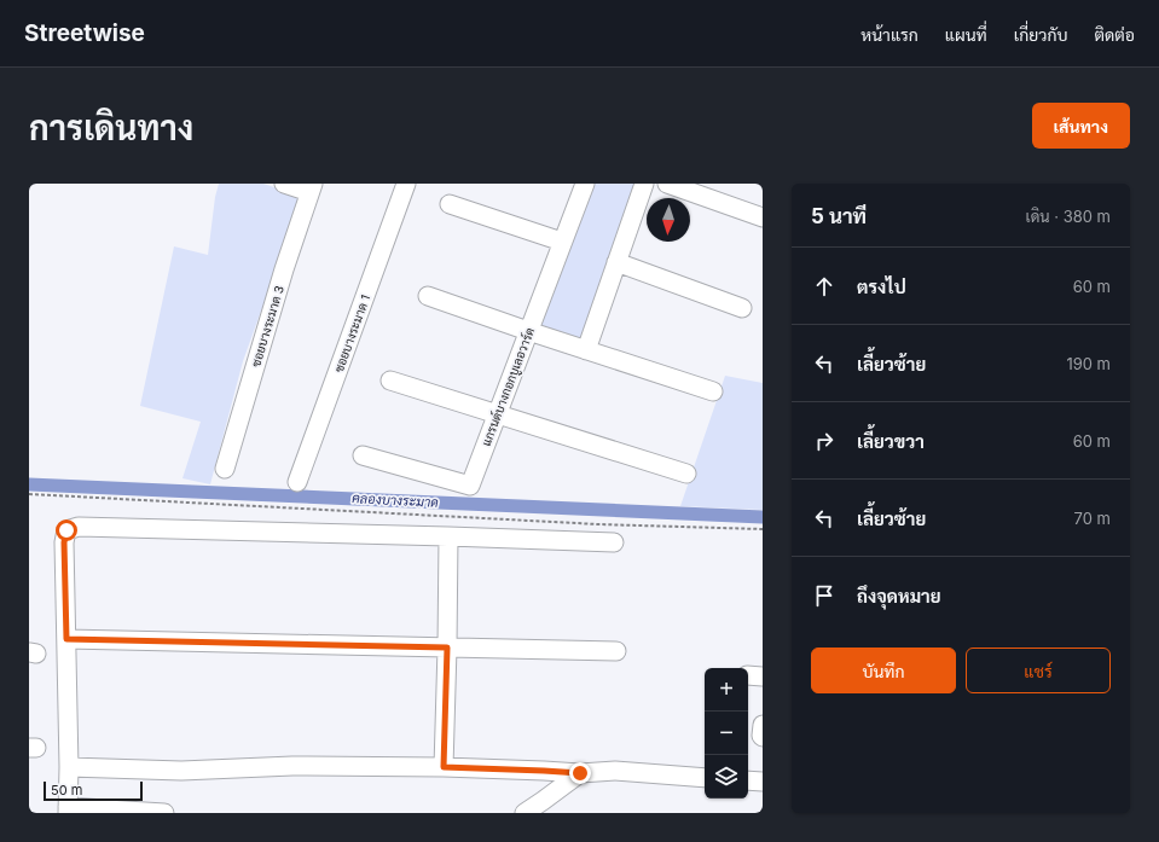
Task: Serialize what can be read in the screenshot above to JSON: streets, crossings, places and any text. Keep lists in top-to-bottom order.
{
  "streets": {
    "street": ["ซอยบางระมาด 3", "ซอยบางระมาด 1", "แกรนด์บางกอกบูเลอวาร์ด"]
  },
  "water": ["คลองบางระมาด"],
  "scale_bar": "50 m",
  "north": "bottom",
  "page": {
    "header": "Streetwise",
    "nav": [
      "หน้าแรก",
      "แผนที่",
      "เกี่ยวกับ",
      "ติดต่อ"
    ],
    "buttons": [
      "เส้นทาง",
      ["บันทึก", "แชร์"]
    ],
    "title": "การเดินทาง",
    "heading": ["5 นาที", "เดิน · 380 m"],
    "list": [
      ["ตรงไป", "60 m"],
      ["เลี้ยวซ้าย", "190 m"],
      ["เลี้ยวขวา", "60 m"],
      ["เลี้ยวซ้าย", "70 m"],
      "ถึงจุดหมาย"
    ],
    "map_buttons": ["+", "−"],
    "scale": "50 m"
  }
}
